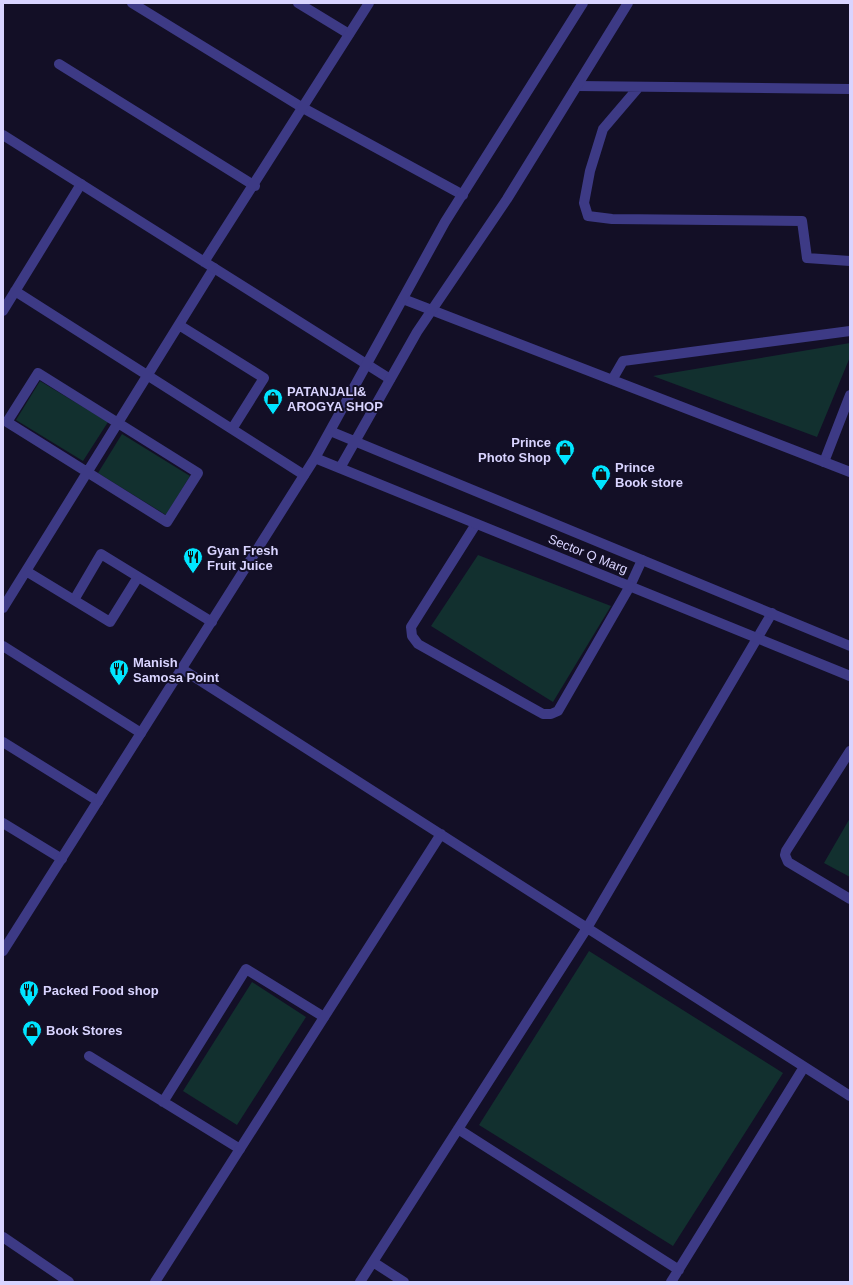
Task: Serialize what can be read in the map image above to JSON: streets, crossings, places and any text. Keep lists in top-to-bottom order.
{
  "streets": {
    "street": ["Sector Q Marg"]
  },
  "places": {
    "shop": [
      "PATANJALI& AROGYA SHOP",
      "Prince Photo Shop",
      "Prince Book store",
      "Book Stores"
    ],
    "restaurant": ["Gyan Fresh Fruit Juice", "Manish Samosa Point", "Packed Food shop"]
  }
}
